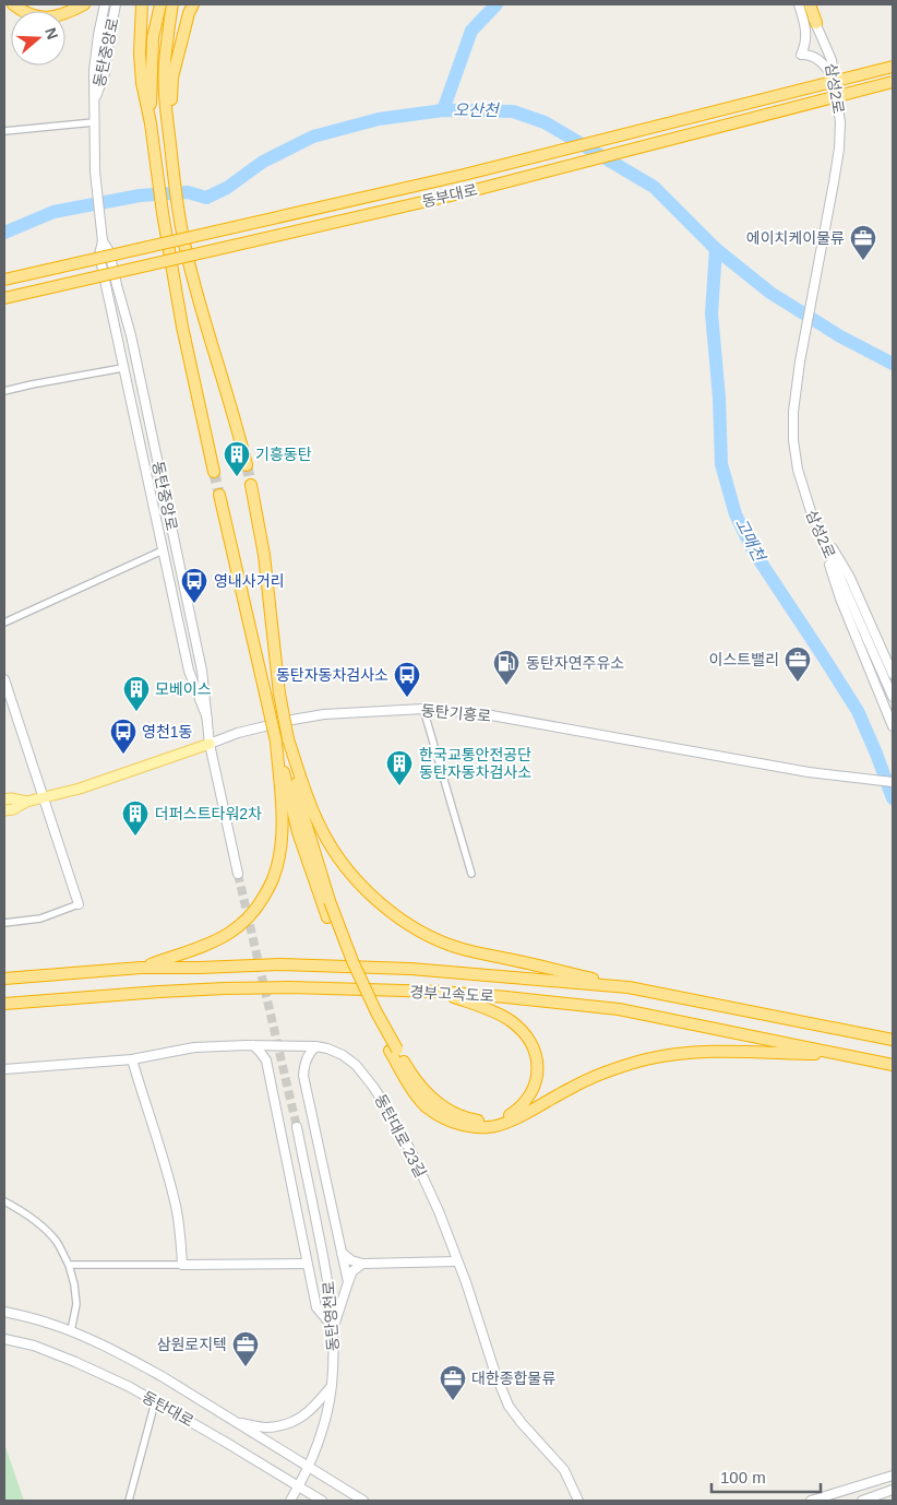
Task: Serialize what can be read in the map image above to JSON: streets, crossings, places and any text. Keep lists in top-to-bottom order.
{
  "streets": {
    "highway": ["동부대로", "경부고속도로"],
    "main road": ["동탄기흥로"],
    "street": [
      "동탄중앙로",
      "삼성2로",
      "동탄대로 23길",
      "동탄영천로",
      "동탄대로"
    ]
  },
  "crossings": [
    ["동탄중앙로", "동탄기흥로"],
    ["동탄영천로", "동탄대로"]
  ],
  "water": ["오산천", "고매천"],
  "places": {
    "office": [
      "에이치케이물류",
      "이스트밸리",
      "삼원로지텍",
      "대한종합물류"
    ],
    "building": [
      "기흥동탄",
      "모베이스",
      "한국교통안전공단 동탄자동차검사소",
      "더퍼스트타워2차"
    ],
    "bus stop": ["영내사거리", "동탄자동차검사소", "영천1동"],
    "fuel station": ["동탄자연주유소"]
  },
  "scale_bar": "100 m",
  "north": "right"
}
